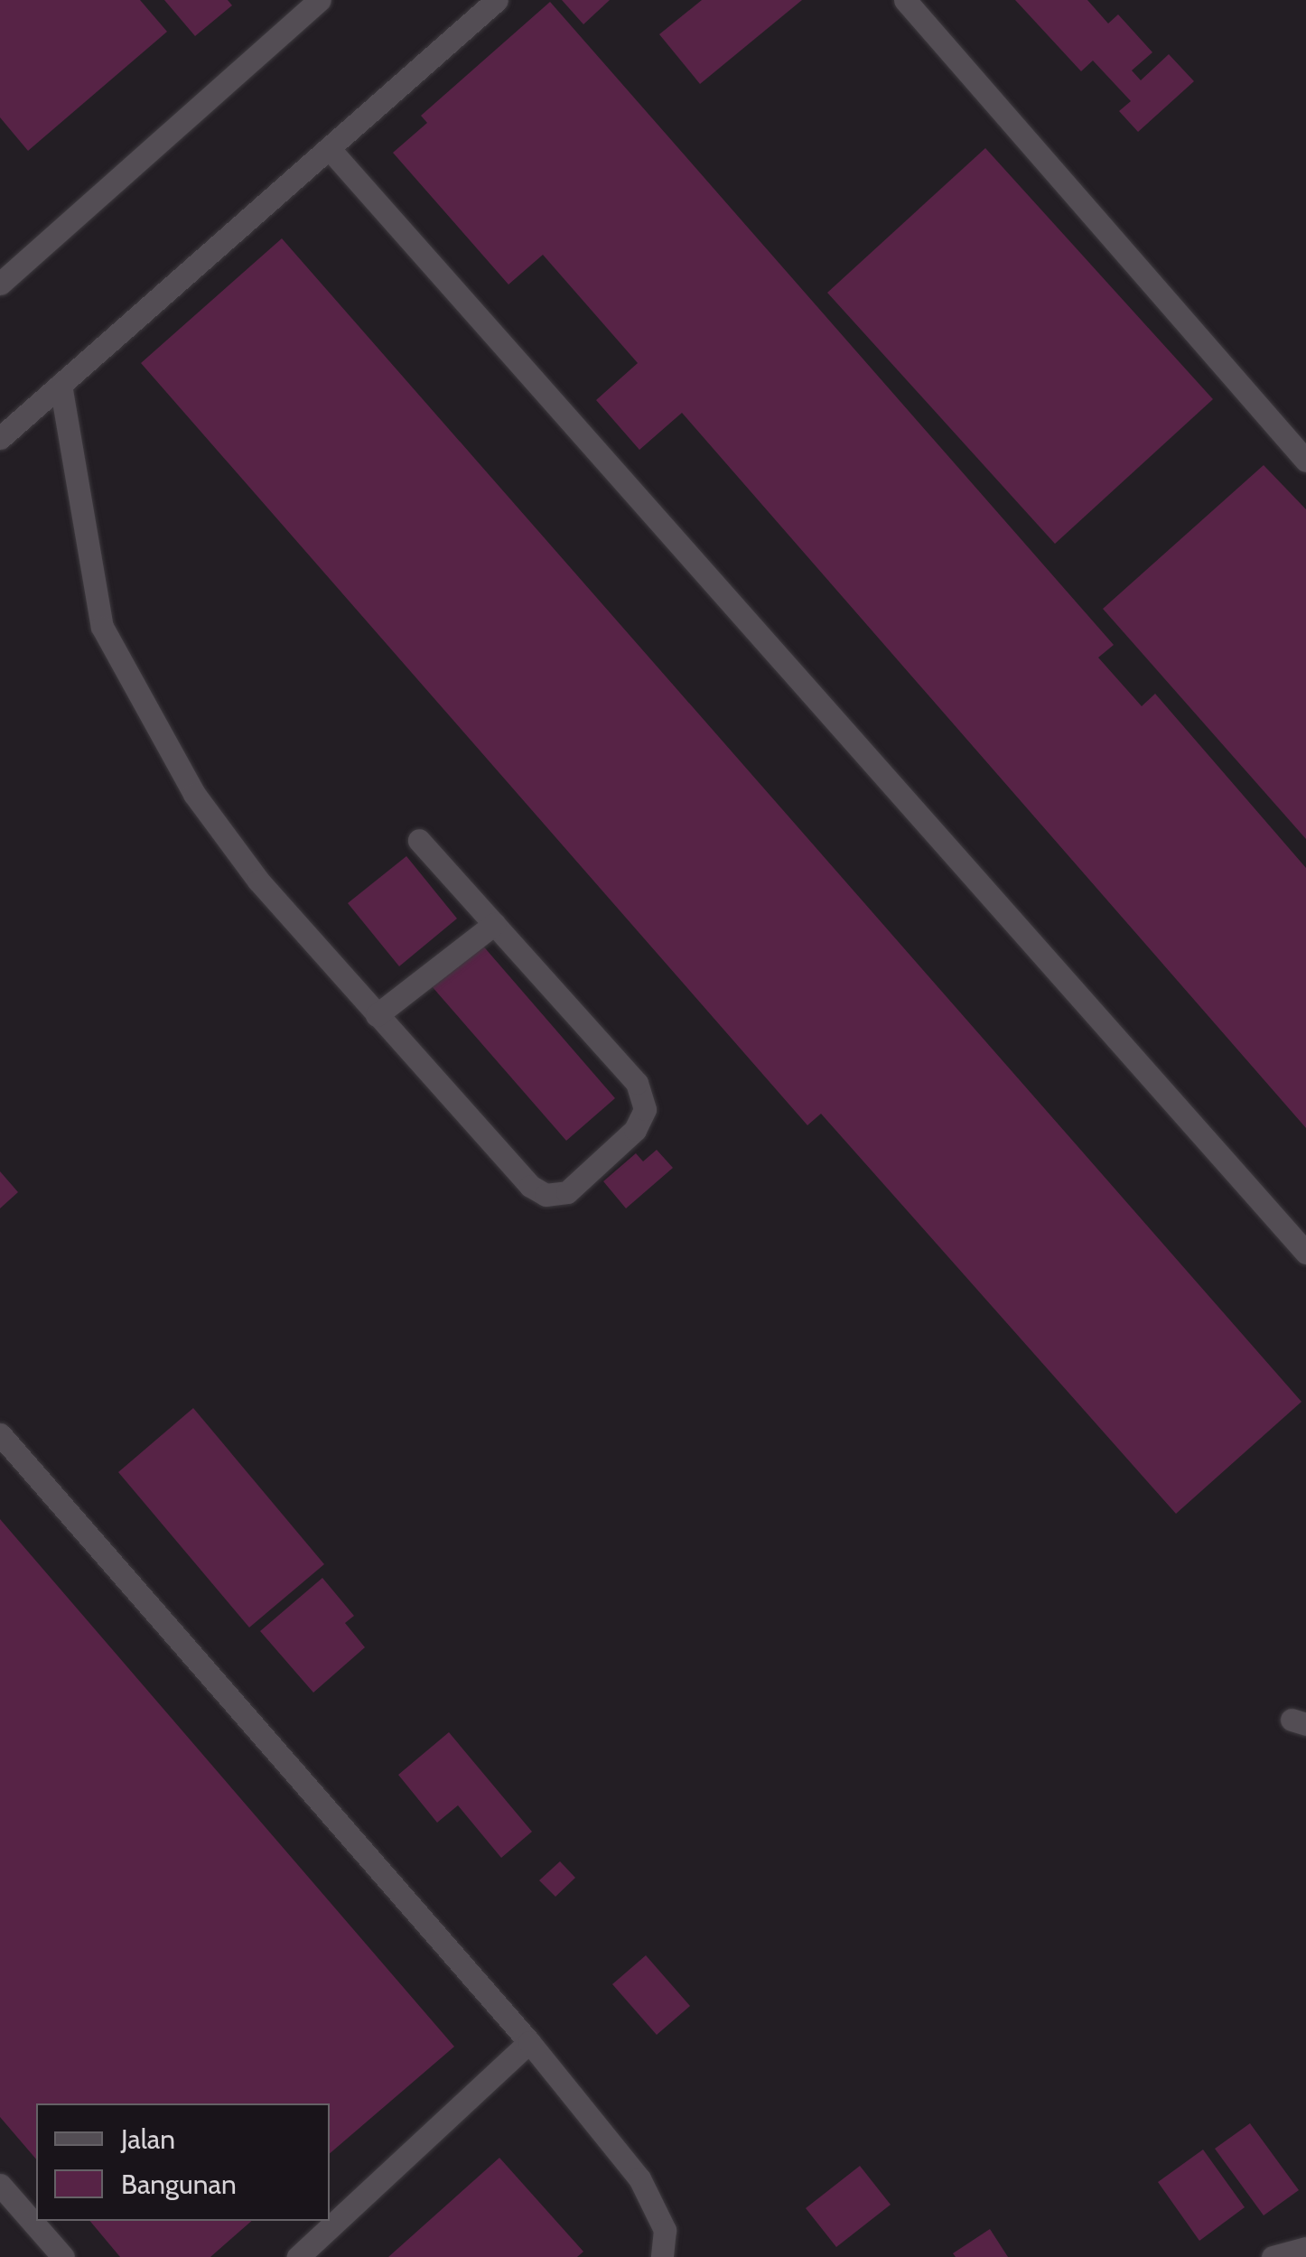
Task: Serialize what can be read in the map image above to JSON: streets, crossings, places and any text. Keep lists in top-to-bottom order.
{
  "legend": ["Jalan", "Bangunan"]
}
